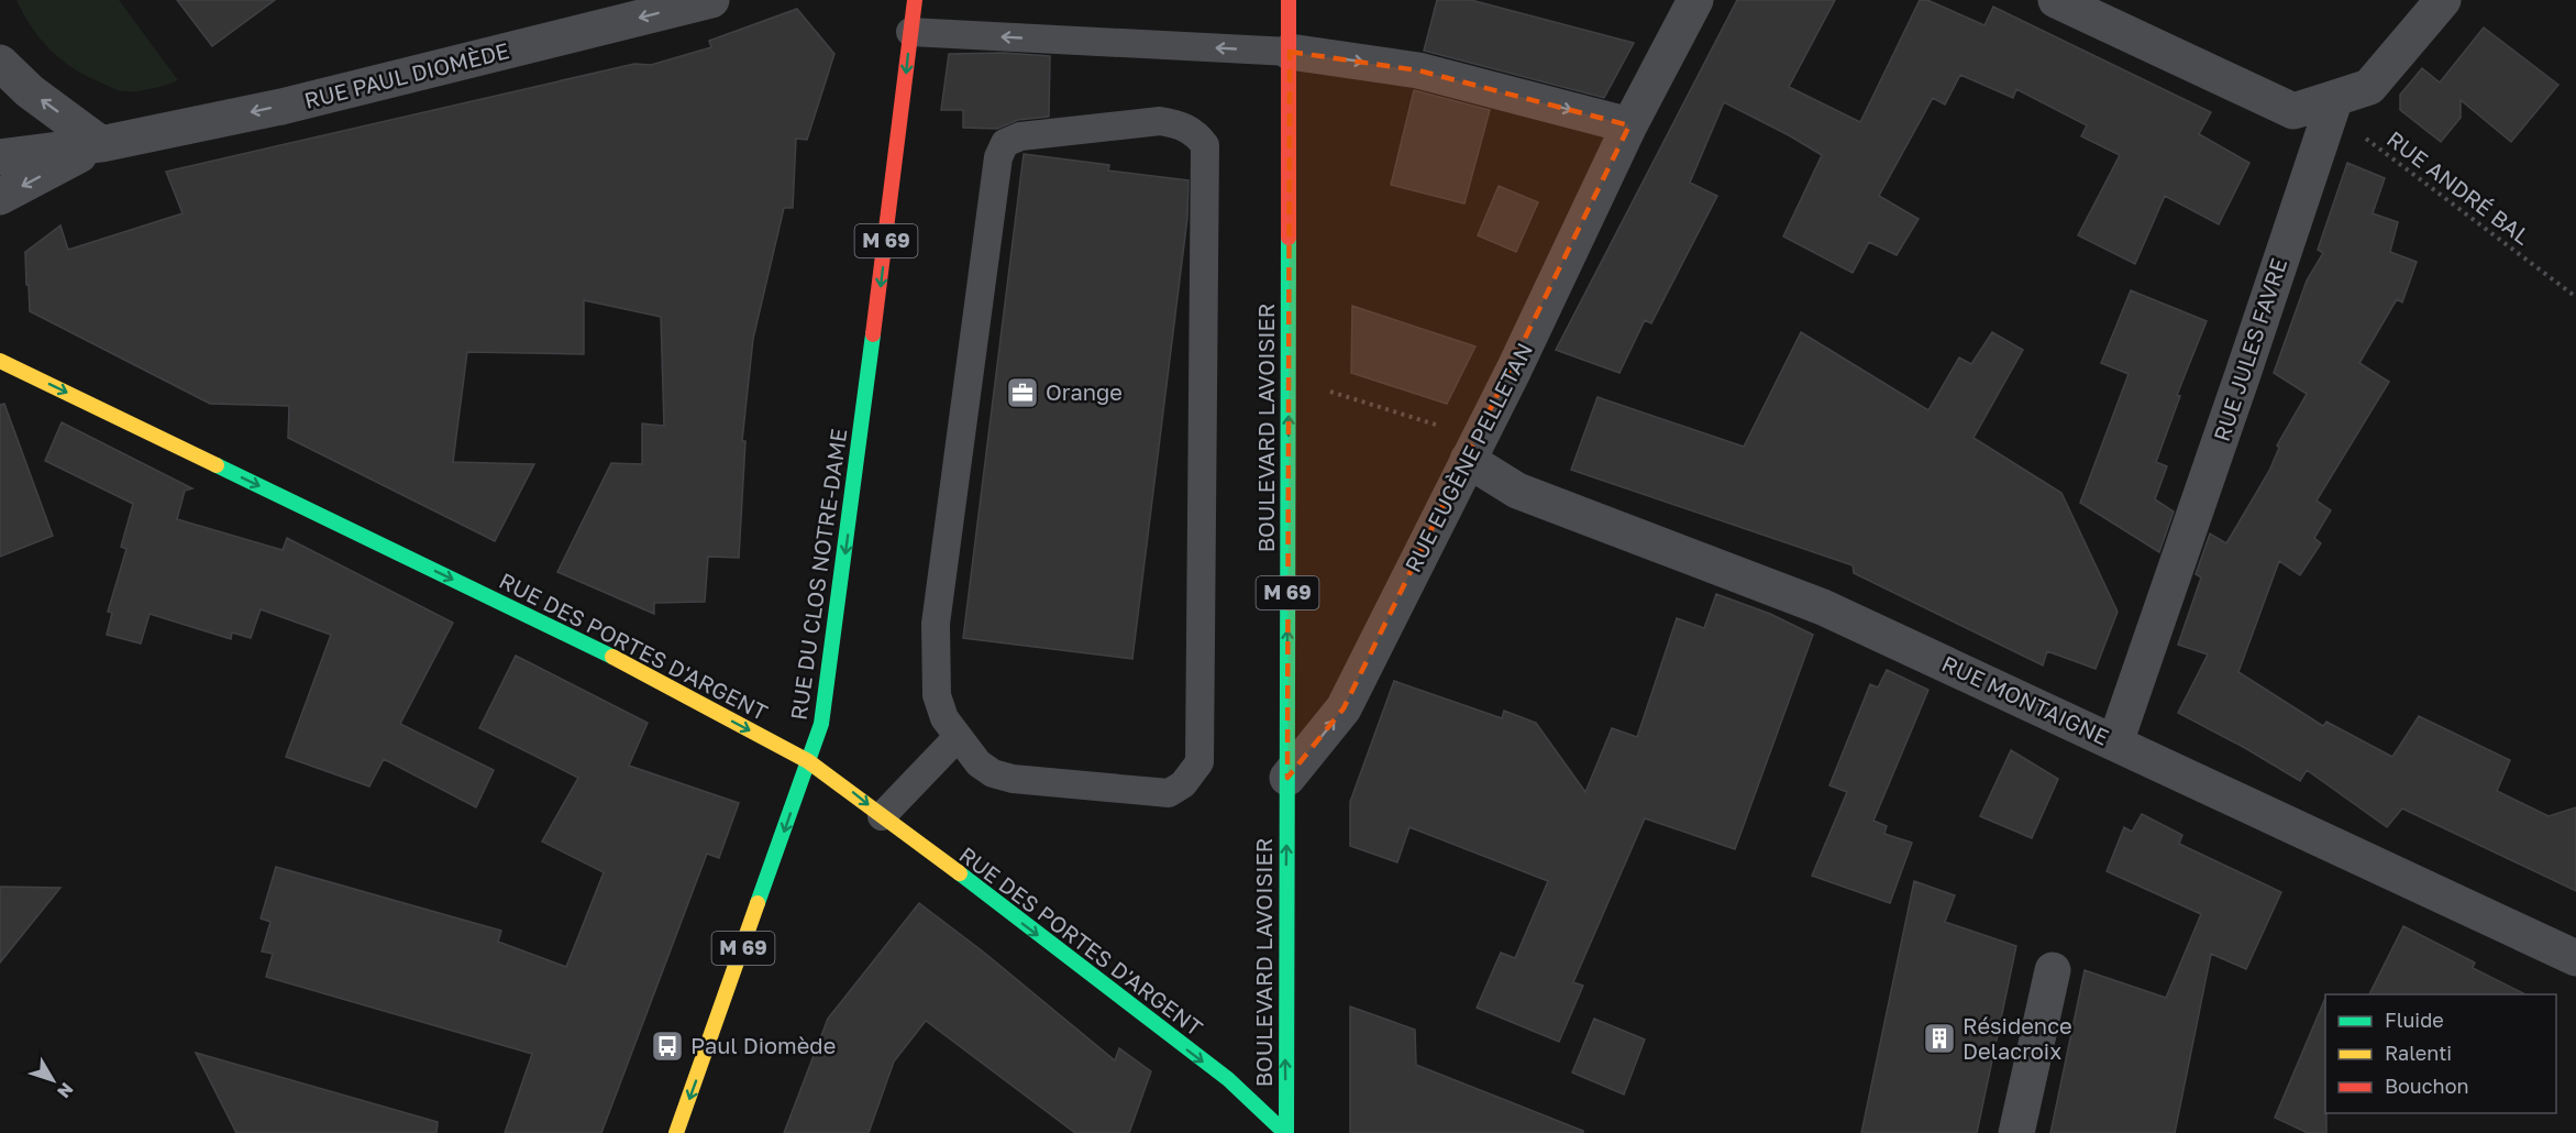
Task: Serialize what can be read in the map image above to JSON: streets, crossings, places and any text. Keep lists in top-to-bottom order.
{
  "streets": {
    "main road": [
      "M 69",
      "BOULEVARD LAVOISIER",
      "RUE DU CLOS NOTRE-DAME",
      "RUE DES PORTES D'ARGENT"
    ],
    "street": [
      "RUE PAUL DIOMÈDE",
      "RUE JULES FAVRE",
      "RUE EUGÈNE PELLETAN",
      "RUE MONTAIGNE"
    ],
    "path": ["RUE ANDRÉ BAL"]
  },
  "crossings": [
    ["RUE ANDRÉ BAL", "RUE JULES FAVRE"],
    ["RUE JULES FAVRE", "RUE MONTAIGNE"],
    ["BOULEVARD LAVOISIER", "RUE EUGÈNE PELLETAN"],
    ["BOULEVARD LAVOISIER", "RUE DES PORTES D'ARGENT"],
    ["RUE EUGÈNE PELLETAN", "RUE MONTAIGNE"],
    ["RUE DU CLOS NOTRE-DAME", "RUE DES PORTES D'ARGENT"]
  ],
  "one_way": [
    "RUE PAUL DIOMÈDE",
    "BOULEVARD LAVOISIER",
    "RUE EUGÈNE PELLETAN",
    "RUE DU CLOS NOTRE-DAME",
    "RUE DES PORTES D'ARGENT"
  ],
  "places": {
    "office": ["Orange"],
    "building": ["Résidence Delacroix"],
    "bus stop": ["Paul Diomède"]
  },
  "legend": ["Fluide", "Ralenti", "Bouchon"],
  "north": "bottom right"
}
